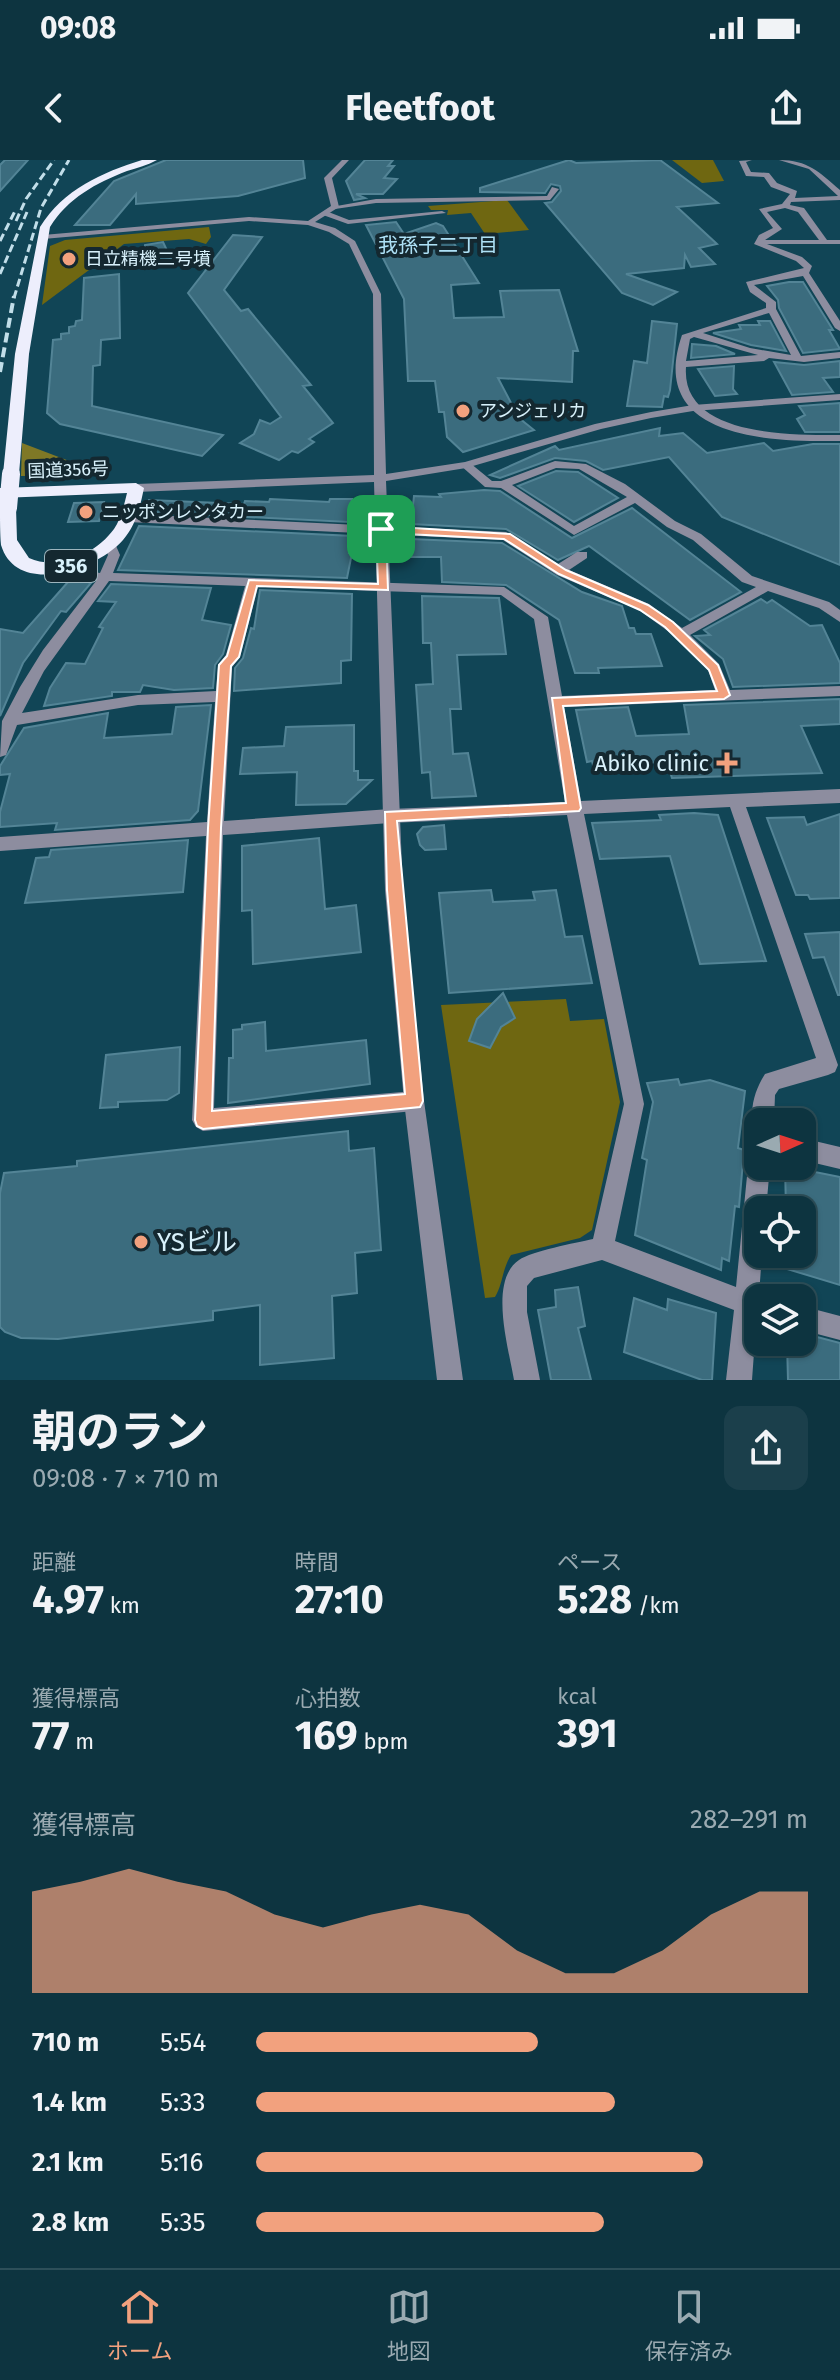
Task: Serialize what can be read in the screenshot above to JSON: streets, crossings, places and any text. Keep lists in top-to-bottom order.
{
  "streets": {
    "highway": ["国道356号", "356"]
  },
  "districts": ["我孫子二丁目"],
  "places": {
    "other": [
      "日立精機二号墳",
      "アンジェリカ",
      "ニッポンレンタカー",
      "YSビル"
    ],
    "health": ["Abiko clinic"]
  },
  "north": "right",
  "page": {
    "status": "09:08",
    "header": "Fleetfoot",
    "heading": ["朝のラン", "09:08 · 7 × 710 m"],
    "stats": [
      ["距離", "4.97 km"],
      ["時間", "27:10"],
      ["ペース", "5:28 /km"],
      ["獲得標高", "77 m"],
      ["心拍数", "169 bpm"],
      ["kcal", "391"]
    ],
    "chart": ["獲得標高", "282–291 m"],
    "list": [
      {
        "name": "710 m",
        "note": "5:54"
      },
      {
        "name": "1.4 km",
        "note": "5:33"
      },
      {
        "name": "2.1 km",
        "note": "5:16"
      },
      {
        "name": "2.8 km",
        "note": "5:35"
      }
    ],
    "tabs": ["ホーム", "地図", "保存済み"]
  }
}
